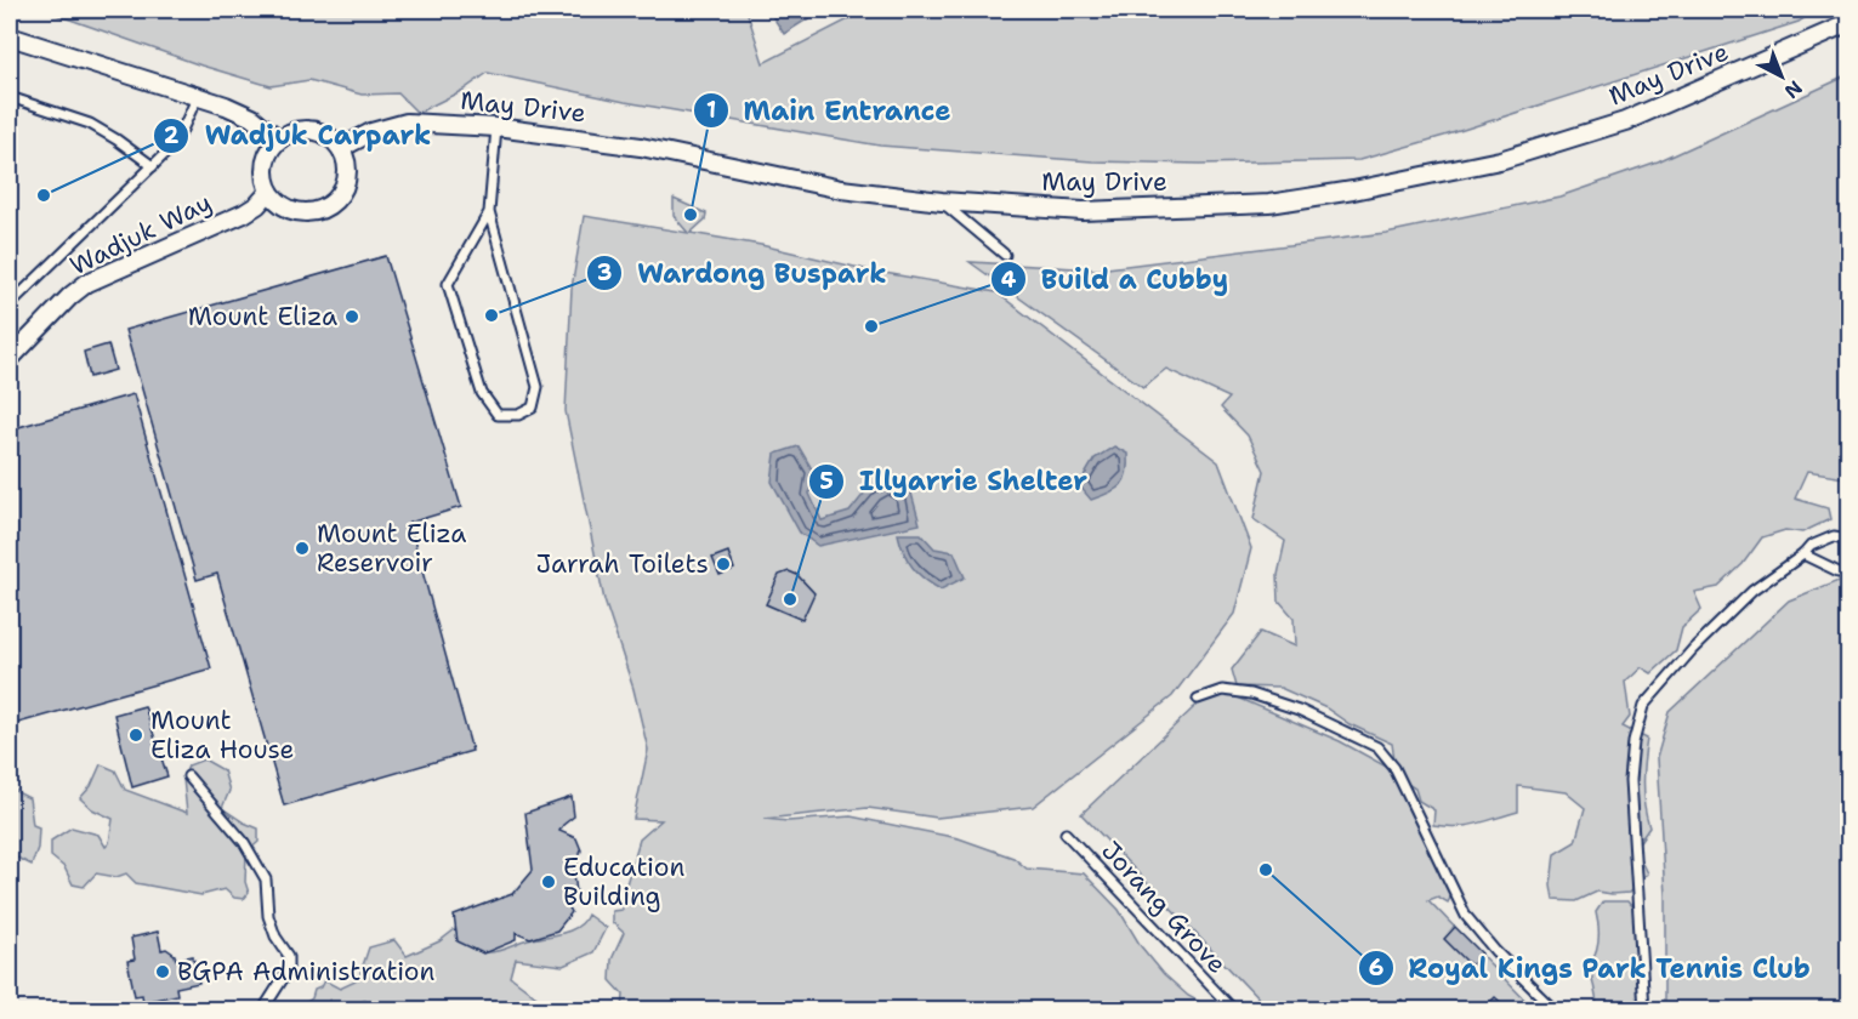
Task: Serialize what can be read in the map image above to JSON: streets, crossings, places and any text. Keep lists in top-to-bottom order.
{
  "streets": {
    "street": ["May Drive", "Wadjuk Way"],
    "lane": ["Jorang Grove"]
  },
  "crossings": [
    ["May Drive", "Wadjuk Way"]
  ],
  "places": [
    "Wadjuk Carpark",
    "Main Entrance",
    "Wardong Buspark",
    "Mount Eliza",
    "Build a Cubby",
    "Mount Eliza Reservoir",
    "Jarrah Toilets",
    "Illyarrie Shelter",
    "Mount Eliza House",
    "Royal Kings Park Tennis Club",
    "Education Building",
    "BGPA Administration"
  ],
  "north": "bottom right"
}
